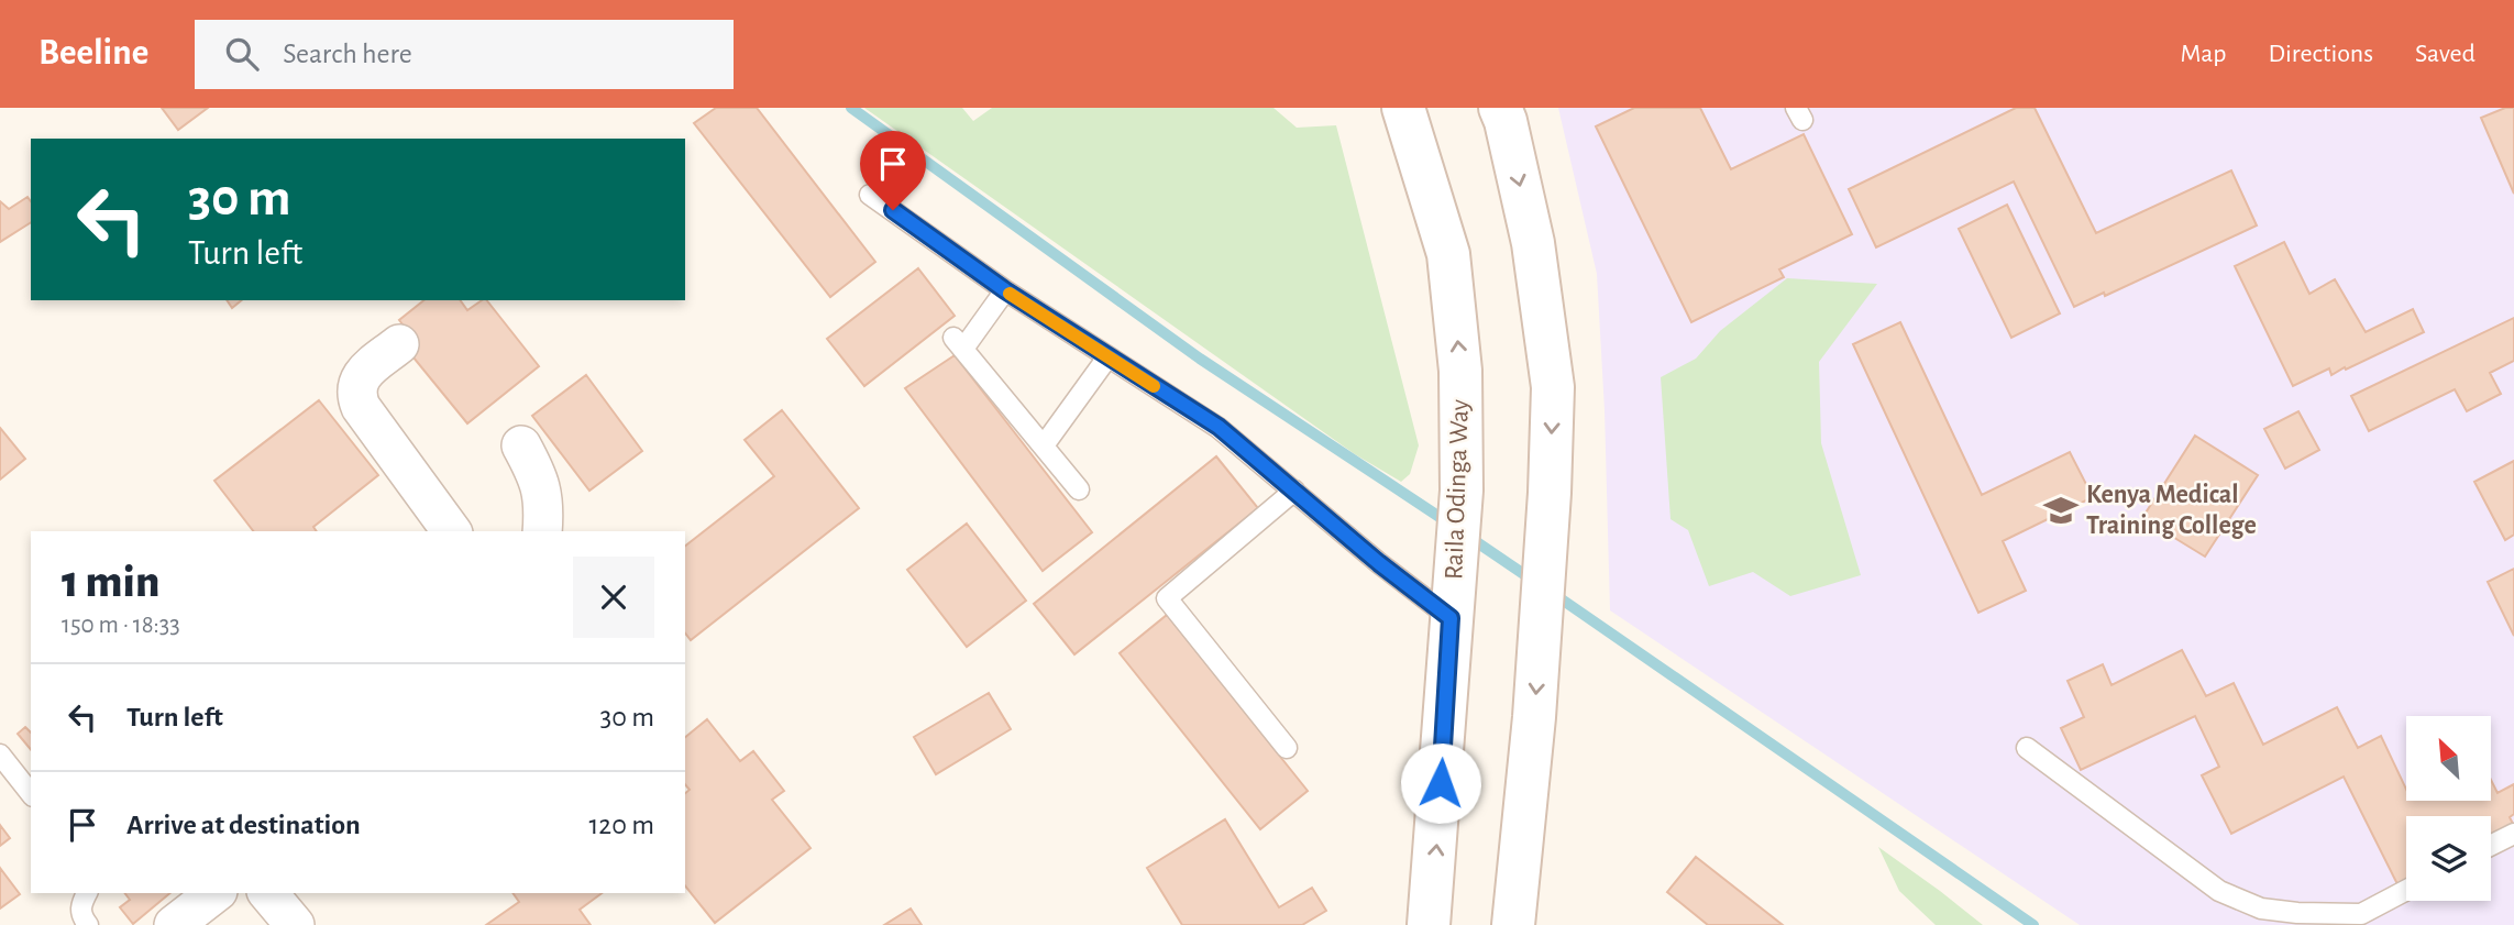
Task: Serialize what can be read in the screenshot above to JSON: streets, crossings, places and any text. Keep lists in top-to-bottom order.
{
  "streets": {
    "main road": ["Raila Odinga Way"]
  },
  "places": {
    "school or university": ["Kenya Medical Training College"]
  },
  "north": "top left",
  "page": {
    "header": "Beeline",
    "search": "Search here",
    "nav": ["Map", "Directions", "Saved"],
    "turn": ["30 m", "Turn left"],
    "heading": ["1 min", "150 m · 18:33"],
    "list": [
      {
        "name": "Turn left",
        "value": "30 m"
      },
      {
        "name": "Arrive at destination",
        "value": "120 m"
      }
    ]
  }
}
